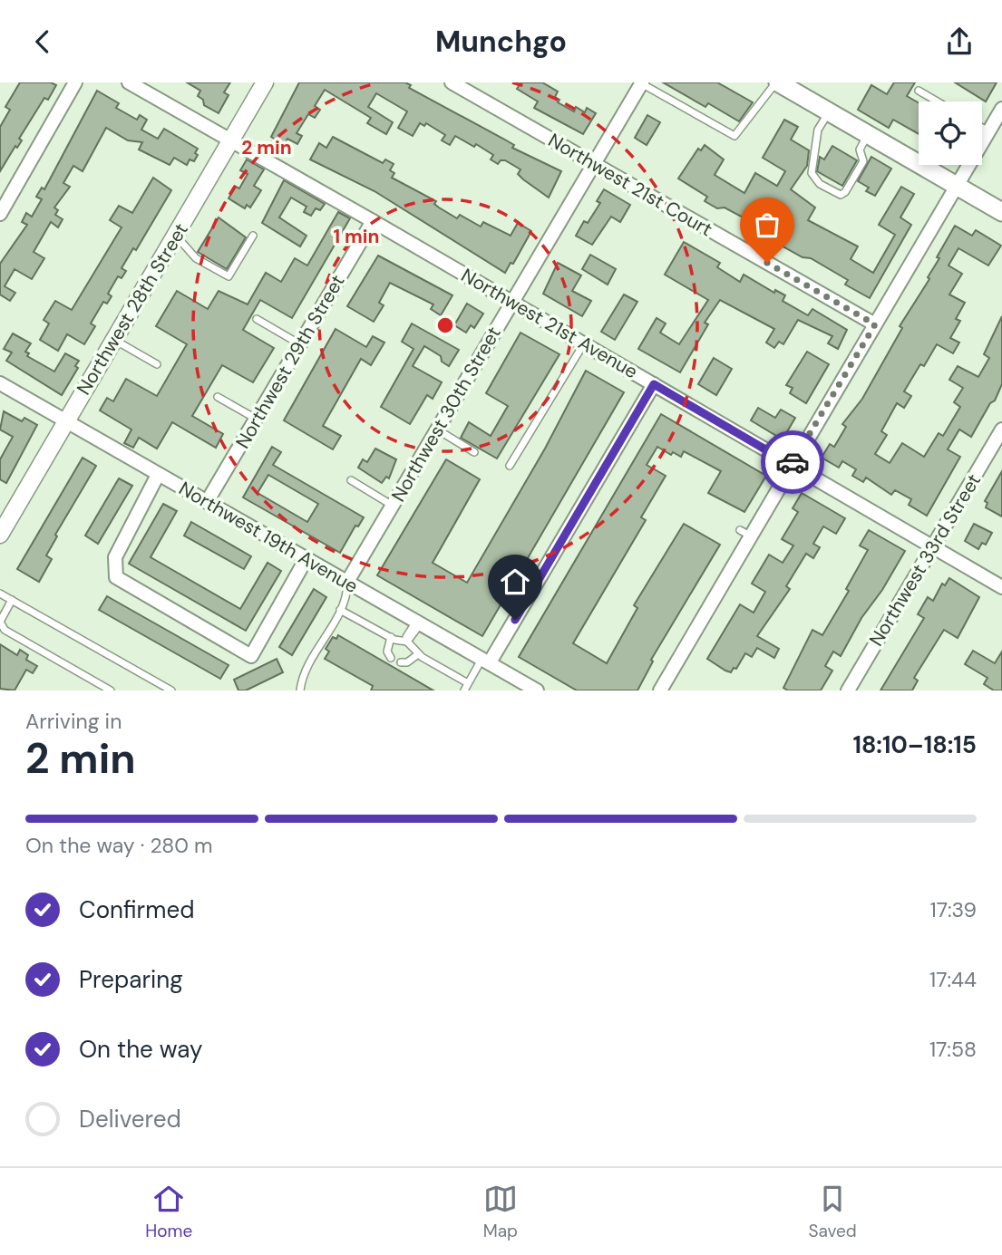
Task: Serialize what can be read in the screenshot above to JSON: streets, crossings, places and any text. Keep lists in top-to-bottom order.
{
  "streets": {
    "street": [
      "Northwest 21st Court",
      "Northwest 28th Street",
      "Northwest 21st Avenue",
      "Northwest 29th Street",
      "Northwest 30th Street",
      "Northwest 19th Avenue",
      "Northwest 33rd Street"
    ]
  },
  "crossings": [
    ["Northwest 21st Court", "Northwest 30th Street"],
    ["Northwest 28th Street", "Northwest 21st Avenue"],
    ["Northwest 28th Street", "Northwest 19th Avenue"],
    ["Northwest 21st Avenue", "Northwest 29th Street"],
    ["Northwest 21st Avenue", "Northwest 30th Street"],
    ["Northwest 21st Avenue", "Northwest 33rd Street"],
    ["Northwest 29th Street", "Northwest 19th Avenue"],
    ["Northwest 30th Street", "Northwest 19th Avenue"]
  ],
  "page": {
    "header": "Munchgo",
    "heading": ["2 min", "Arriving in", "18:10–18:15"],
    "bar": "On the way · 280 m",
    "list": [
      ["Confirmed", "17:39"],
      ["Preparing", "17:44"],
      ["On the way", "17:58"],
      "Delivered"
    ],
    "tabs": ["Home", "Map", "Saved"]
  },
  "rings": ["2 min", "1 min"]
}
